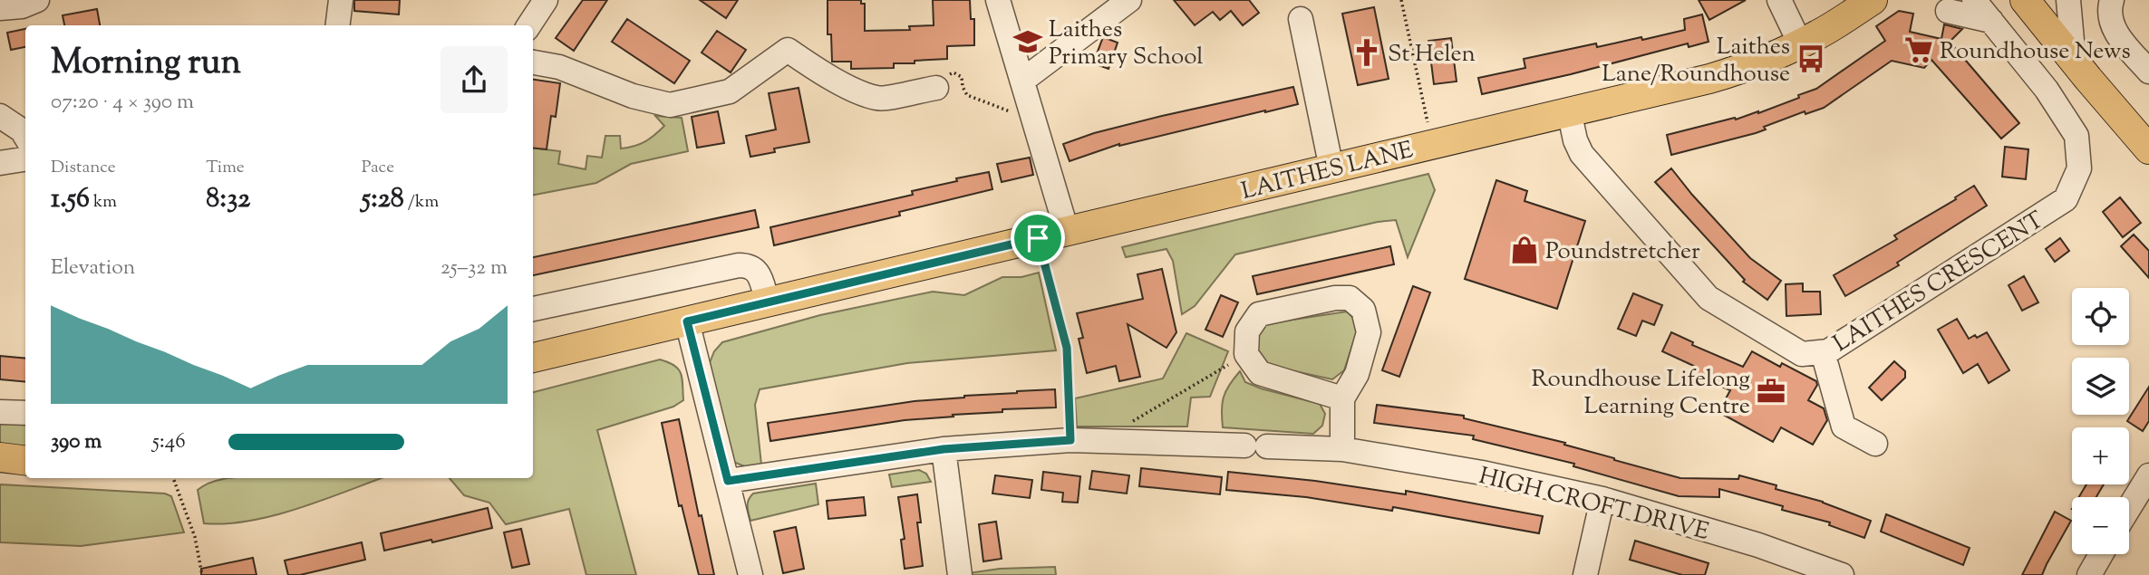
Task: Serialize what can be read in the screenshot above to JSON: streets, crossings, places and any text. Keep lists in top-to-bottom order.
{
  "streets": {
    "main road": ["LAITHES LANE"],
    "street": ["LAITHES CRESCENT", "HIGH CROFT DRIVE"]
  },
  "crossings": [
    ["LAITHES LANE", "LAITHES CRESCENT"]
  ],
  "places": {
    "school or university": ["Laithes Primary School"],
    "supermarket": ["Roundhouse News"],
    "church": ["St Helen"],
    "bus stop": ["Laithes Lane/Roundhouse"],
    "shop": ["Poundstretcher"],
    "office": ["Roundhouse Lifelong Learning Centre"]
  },
  "page": {
    "heading": ["Morning run", "07:20 · 4 × 390 m"],
    "stats": [
      ["Distance", "1.56 km"],
      ["Time", "8:32"],
      ["Pace", "5:28 /km"]
    ],
    "chart": ["Elevation", "25–32 m"],
    "map_buttons": ["+", "−"],
    "list": [
      {
        "name": "390 m",
        "note": "5:46"
      }
    ]
  }
}
